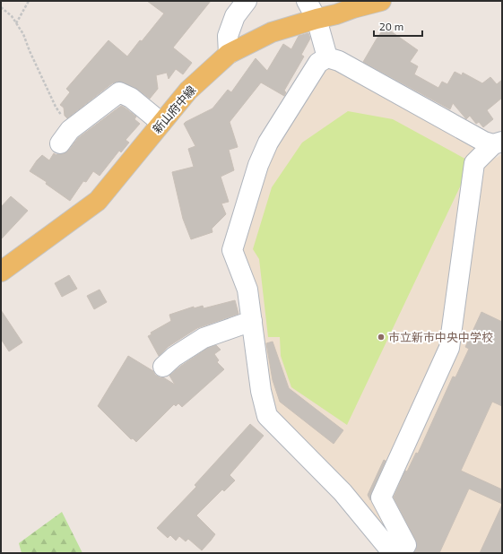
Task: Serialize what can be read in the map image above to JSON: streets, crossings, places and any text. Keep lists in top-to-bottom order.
{
  "streets": {
    "main road": ["新山府中線"]
  },
  "places": ["市立新市中央中学校"],
  "scale_bar": "20 m"
}
